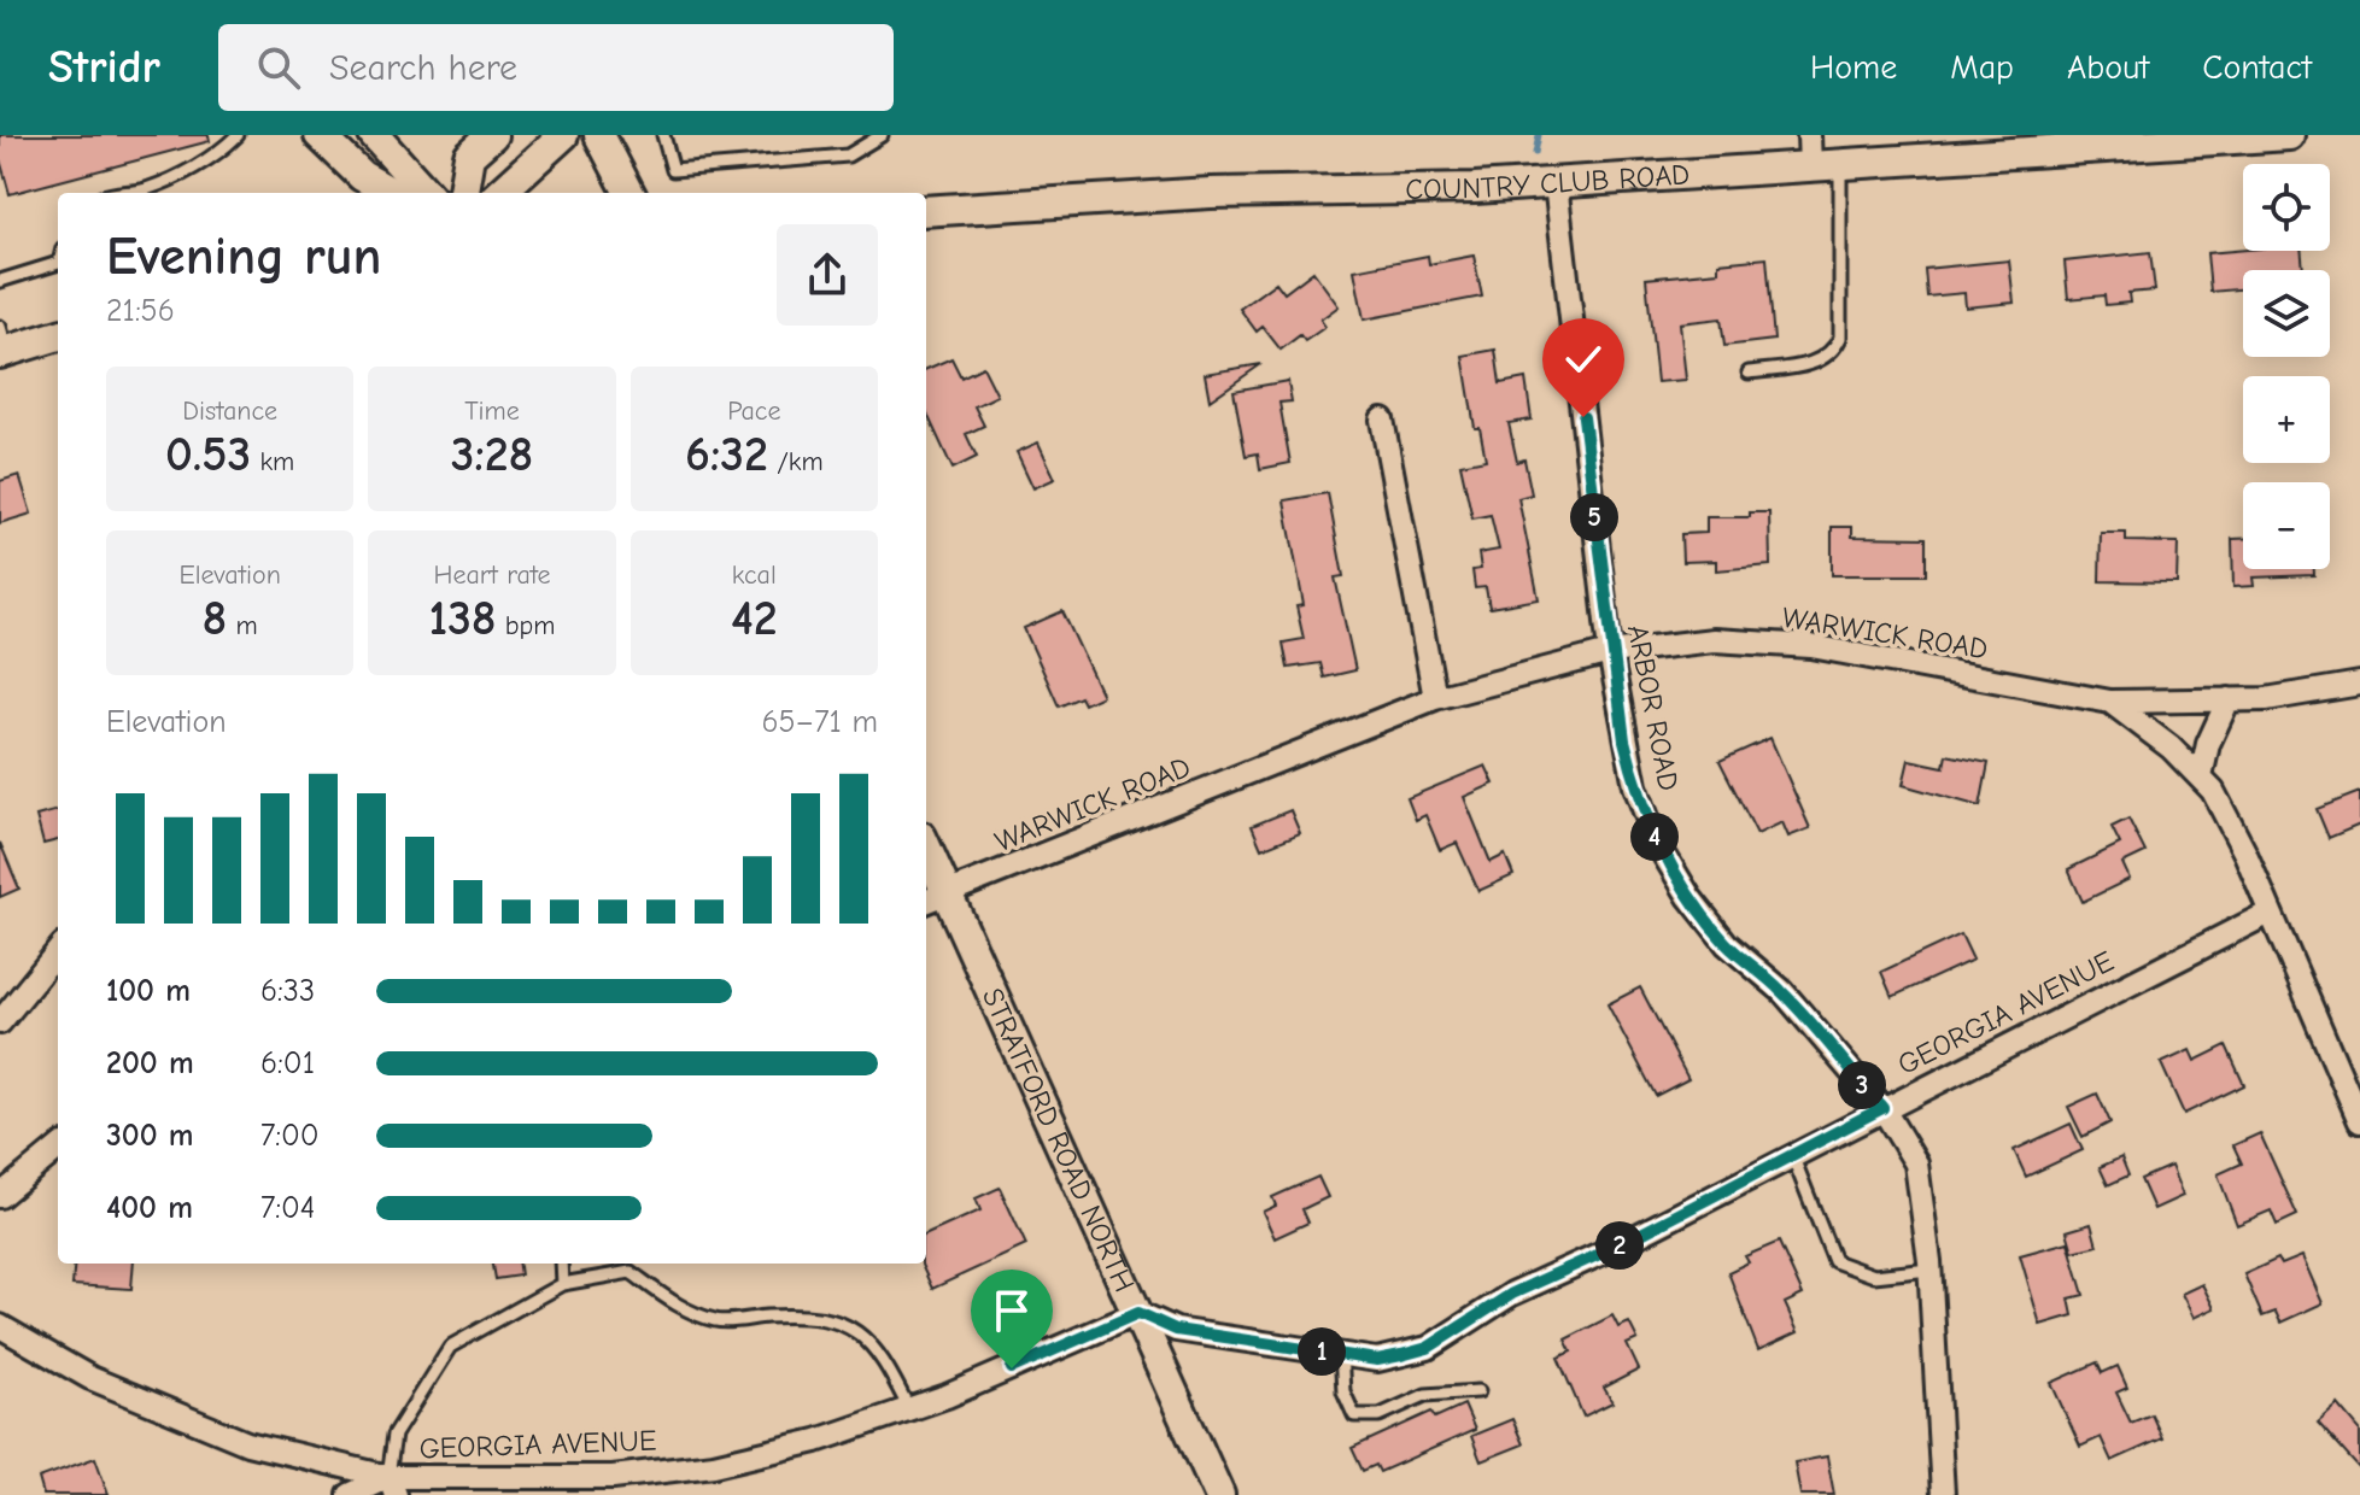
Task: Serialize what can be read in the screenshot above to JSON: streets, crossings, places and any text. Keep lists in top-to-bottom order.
{
  "streets": {
    "main road": ["COUNTRY CLUB ROAD", "STRATFORD ROAD NORTH"],
    "street": ["WARWICK ROAD", "ARBOR ROAD", "GEORGIA AVENUE"]
  },
  "crossings": [
    ["COUNTRY CLUB ROAD", "ARBOR ROAD"],
    ["WARWICK ROAD", "ARBOR ROAD"],
    ["WARWICK ROAD", "STRATFORD ROAD NORTH"],
    ["ARBOR ROAD", "GEORGIA AVENUE"],
    ["GEORGIA AVENUE", "STRATFORD ROAD NORTH"]
  ],
  "page": {
    "header": "Stridr",
    "search": "Search here",
    "nav": [
      "Home",
      "Map",
      "About",
      "Contact"
    ],
    "map_buttons": ["+", "−"],
    "heading": ["Evening run", "21:56"],
    "stats": [
      ["Distance", "0.53 km"],
      ["Time", "3:28"],
      ["Pace", "6:32 /km"],
      ["Elevation", "8 m"],
      ["Heart rate", "138 bpm"],
      ["kcal", "42"]
    ],
    "pins": [
      "5",
      "4",
      "3",
      "2",
      "1"
    ],
    "chart": ["Elevation", "65–71 m"],
    "list": [
      {
        "name": "100 m",
        "note": "6:33"
      },
      {
        "name": "200 m",
        "note": "6:01"
      },
      {
        "name": "300 m",
        "note": "7:00"
      },
      {
        "name": "400 m",
        "note": "7:04"
      }
    ]
  }
}
